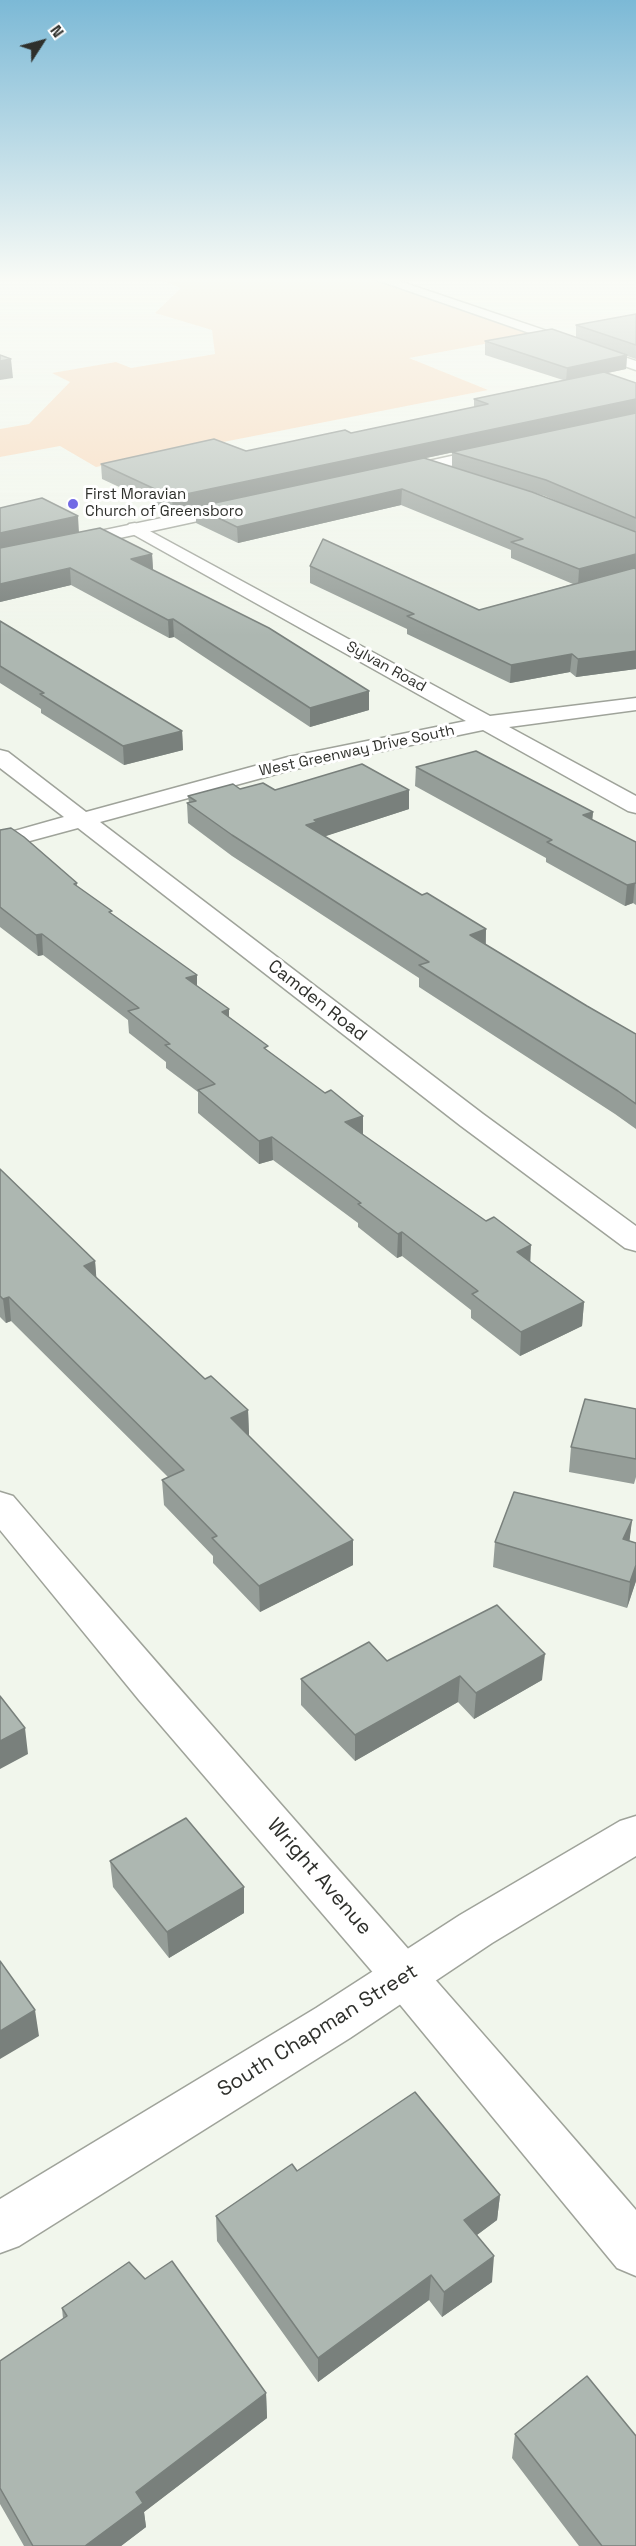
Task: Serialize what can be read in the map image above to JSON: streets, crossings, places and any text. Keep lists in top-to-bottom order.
{
  "streets": {
    "street": [
      "Sylvan Road",
      "West Greenway Drive South",
      "Camden Road",
      "Wright Avenue",
      "South Chapman Street"
    ]
  },
  "crossings": [
    ["Sylvan Road", "West Greenway Drive South"],
    ["West Greenway Drive South", "Camden Road"],
    ["Wright Avenue", "South Chapman Street"]
  ],
  "places": ["First Moravian Church of Greensboro"],
  "north": "top right"
}
